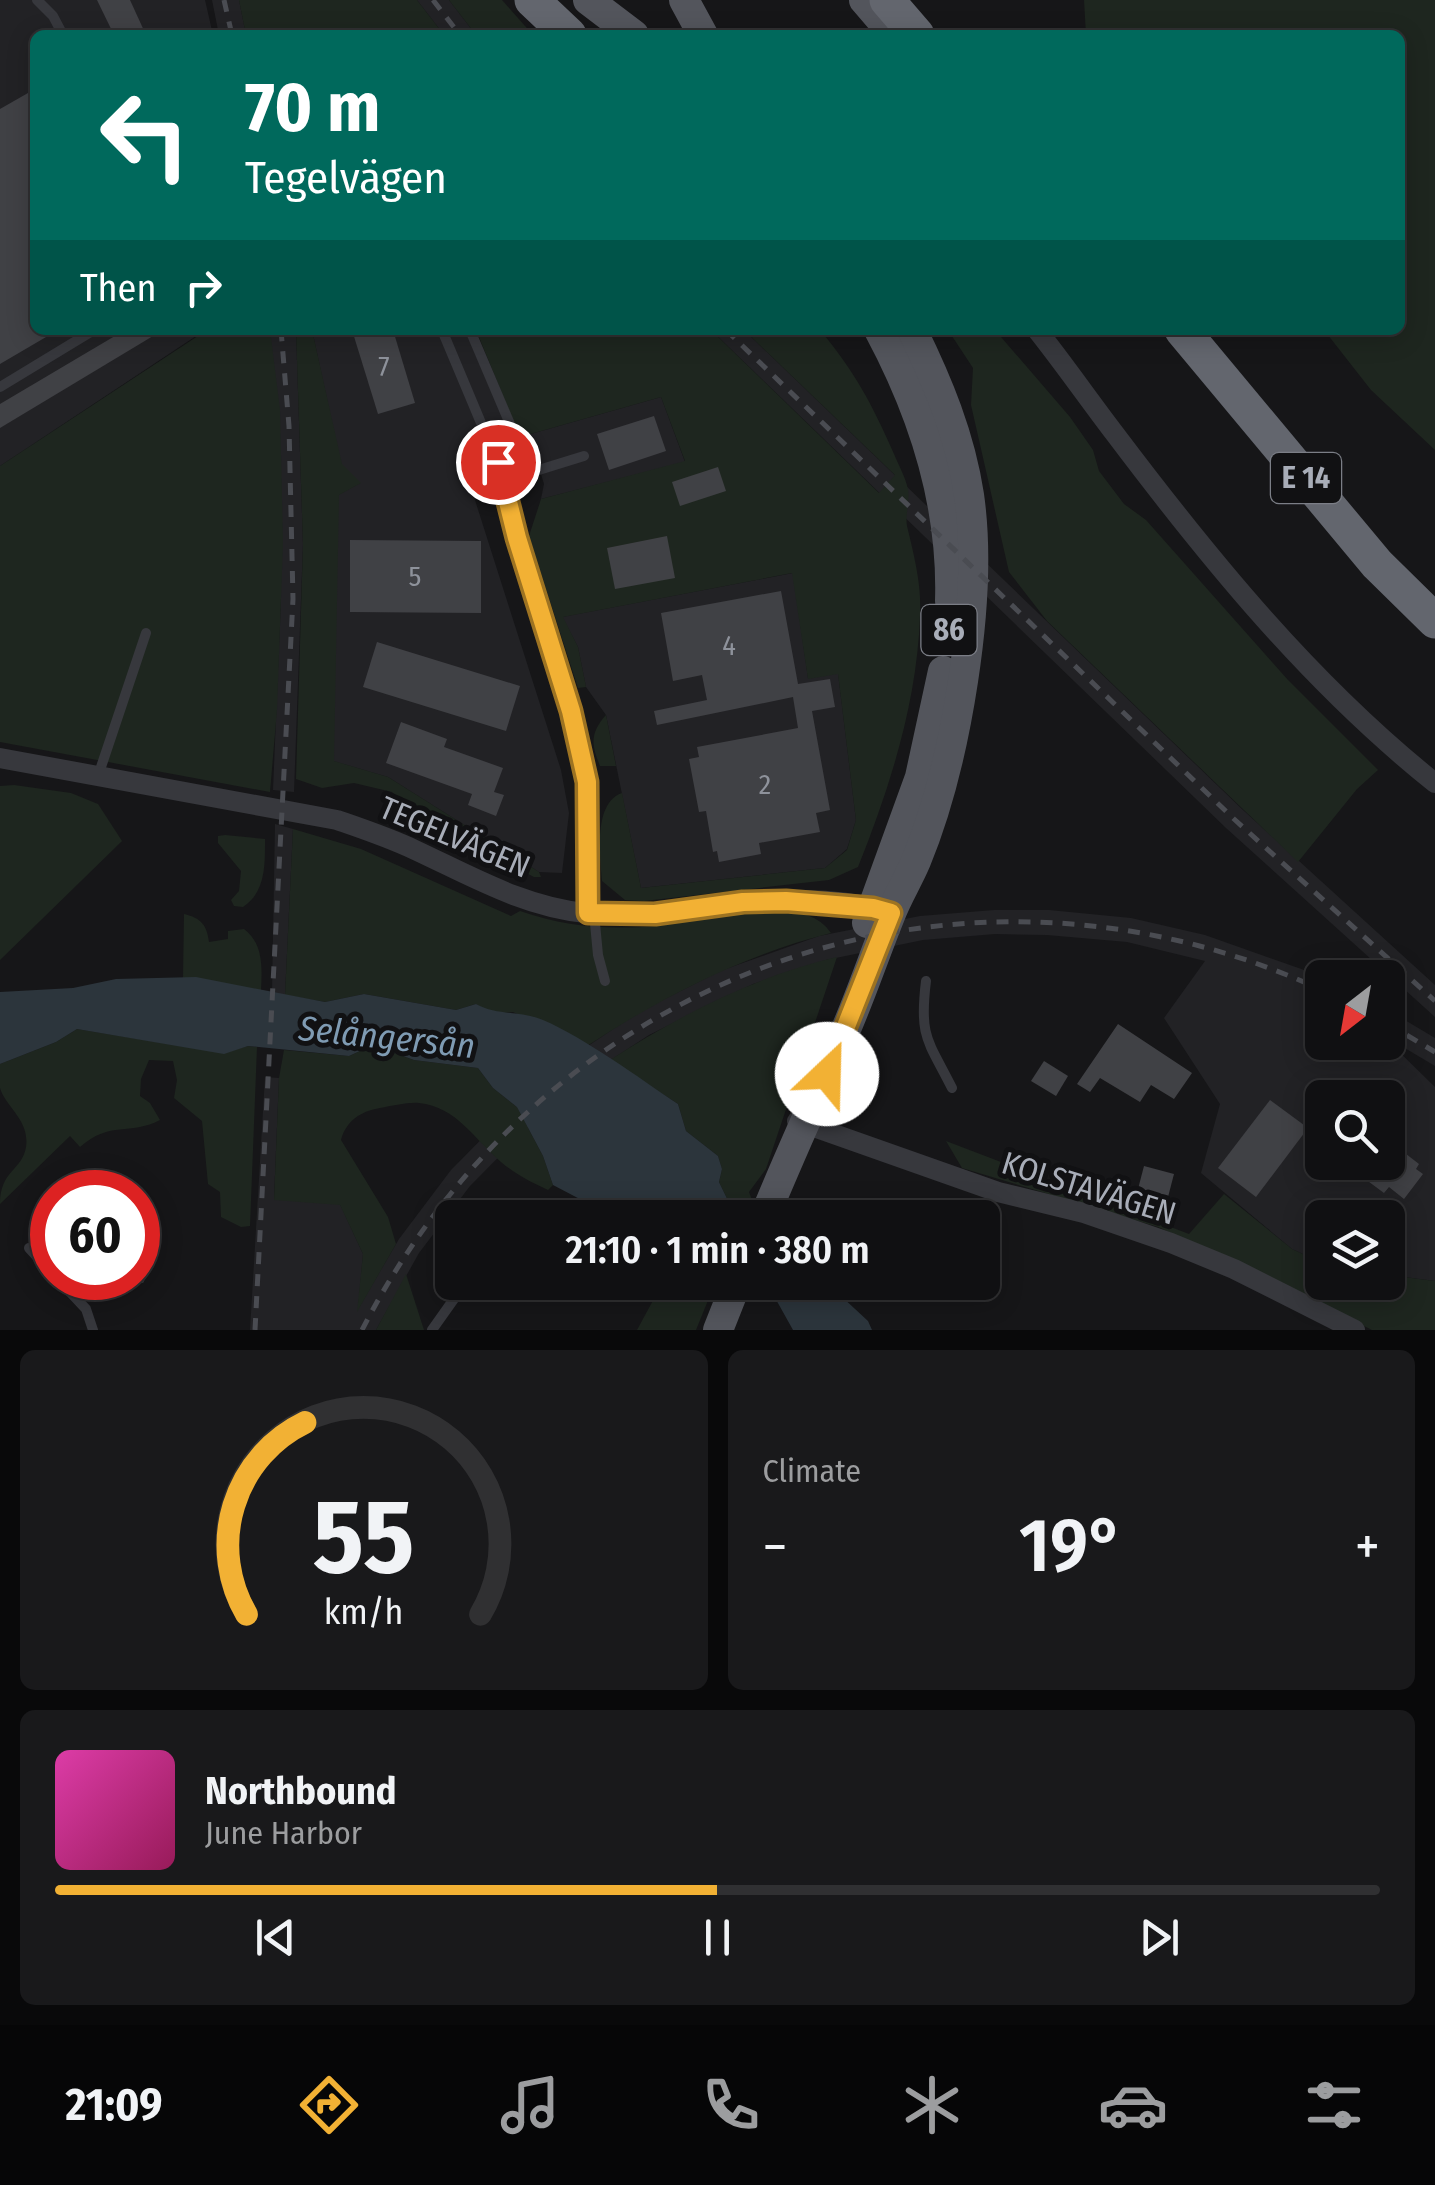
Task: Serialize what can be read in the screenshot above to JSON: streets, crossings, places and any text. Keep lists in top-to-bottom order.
{
  "streets": {
    "highway": ["E 14"],
    "main road": ["86"],
    "street": ["TEGELVÄGEN", "KOLSTAVÄGEN"]
  },
  "crossings": [
    ["86", "TEGELVÄGEN"],
    ["86", "KOLSTAVÄGEN"]
  ],
  "water": ["Selångersån"],
  "house_numbers": [
    "7",
    "5",
    "4",
    "2"
  ],
  "north": "bottom left",
  "page": {
    "turn": ["70 m", "Tegelvägen"],
    "then": "Then",
    "limit": "60",
    "trip": "21:10 · 1 min · 380 m",
    "tile": "Climate",
    "heat": ["−", "19°", "+"],
    "song": ["Northbound", "June Harbor"],
    "tabs": "21:09",
    "gauge": ["55", "km/h"]
  }
}
